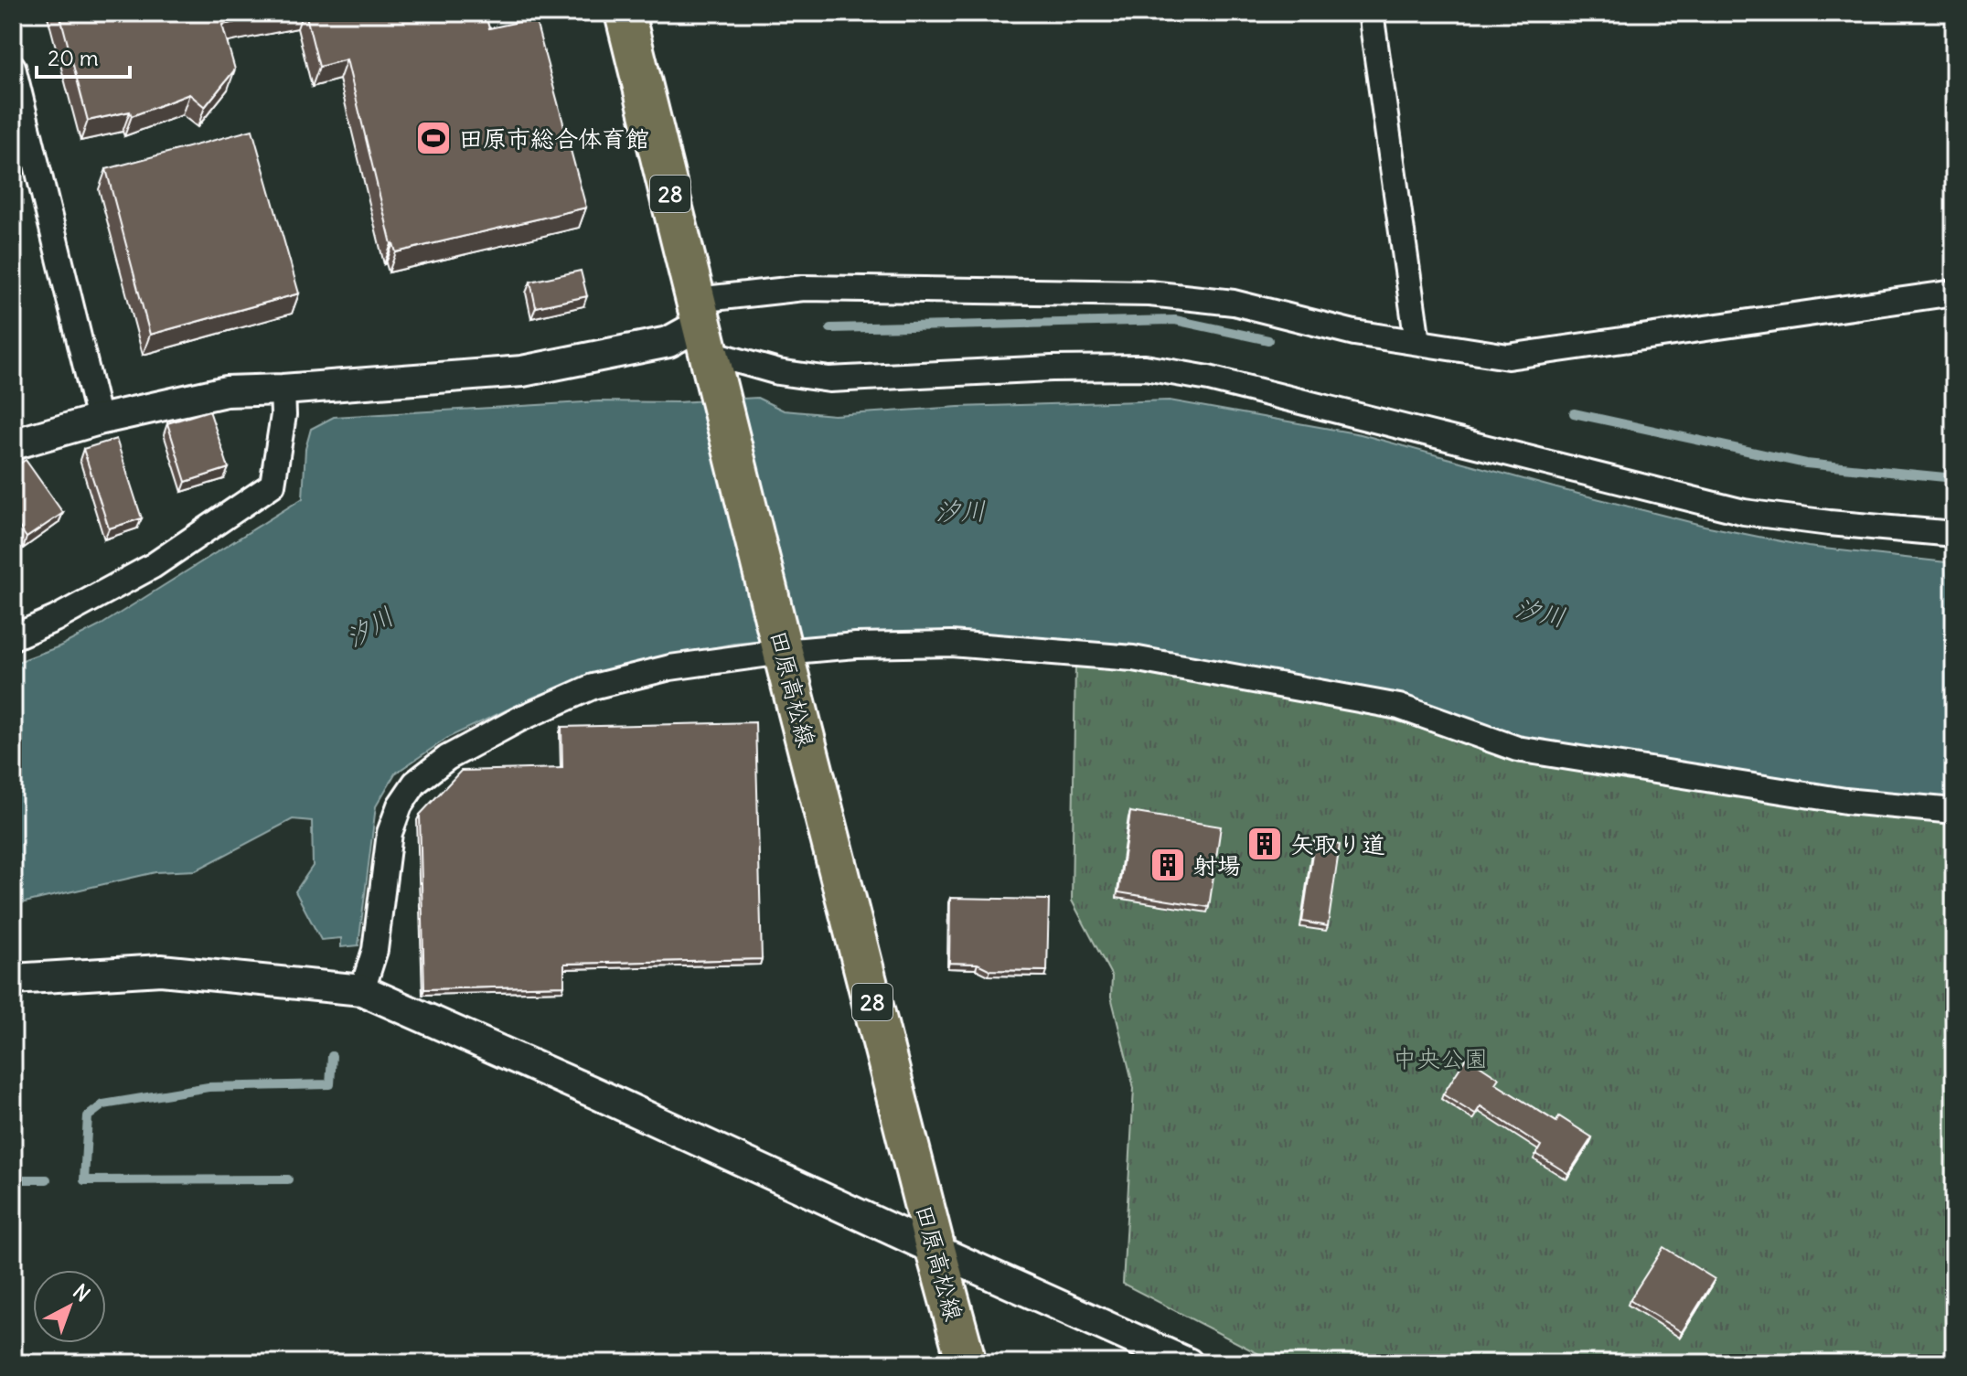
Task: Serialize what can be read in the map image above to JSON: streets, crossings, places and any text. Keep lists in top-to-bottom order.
{
  "streets": {
    "main road": ["28", "田原高松線"]
  },
  "water": ["汐川"],
  "parks": ["中央公園"],
  "places": {
    "sports": ["田原市総合体育館"],
    "building": ["矢取り道", "射場"]
  },
  "scale_bar": "20 m",
  "north": "top right"
}
